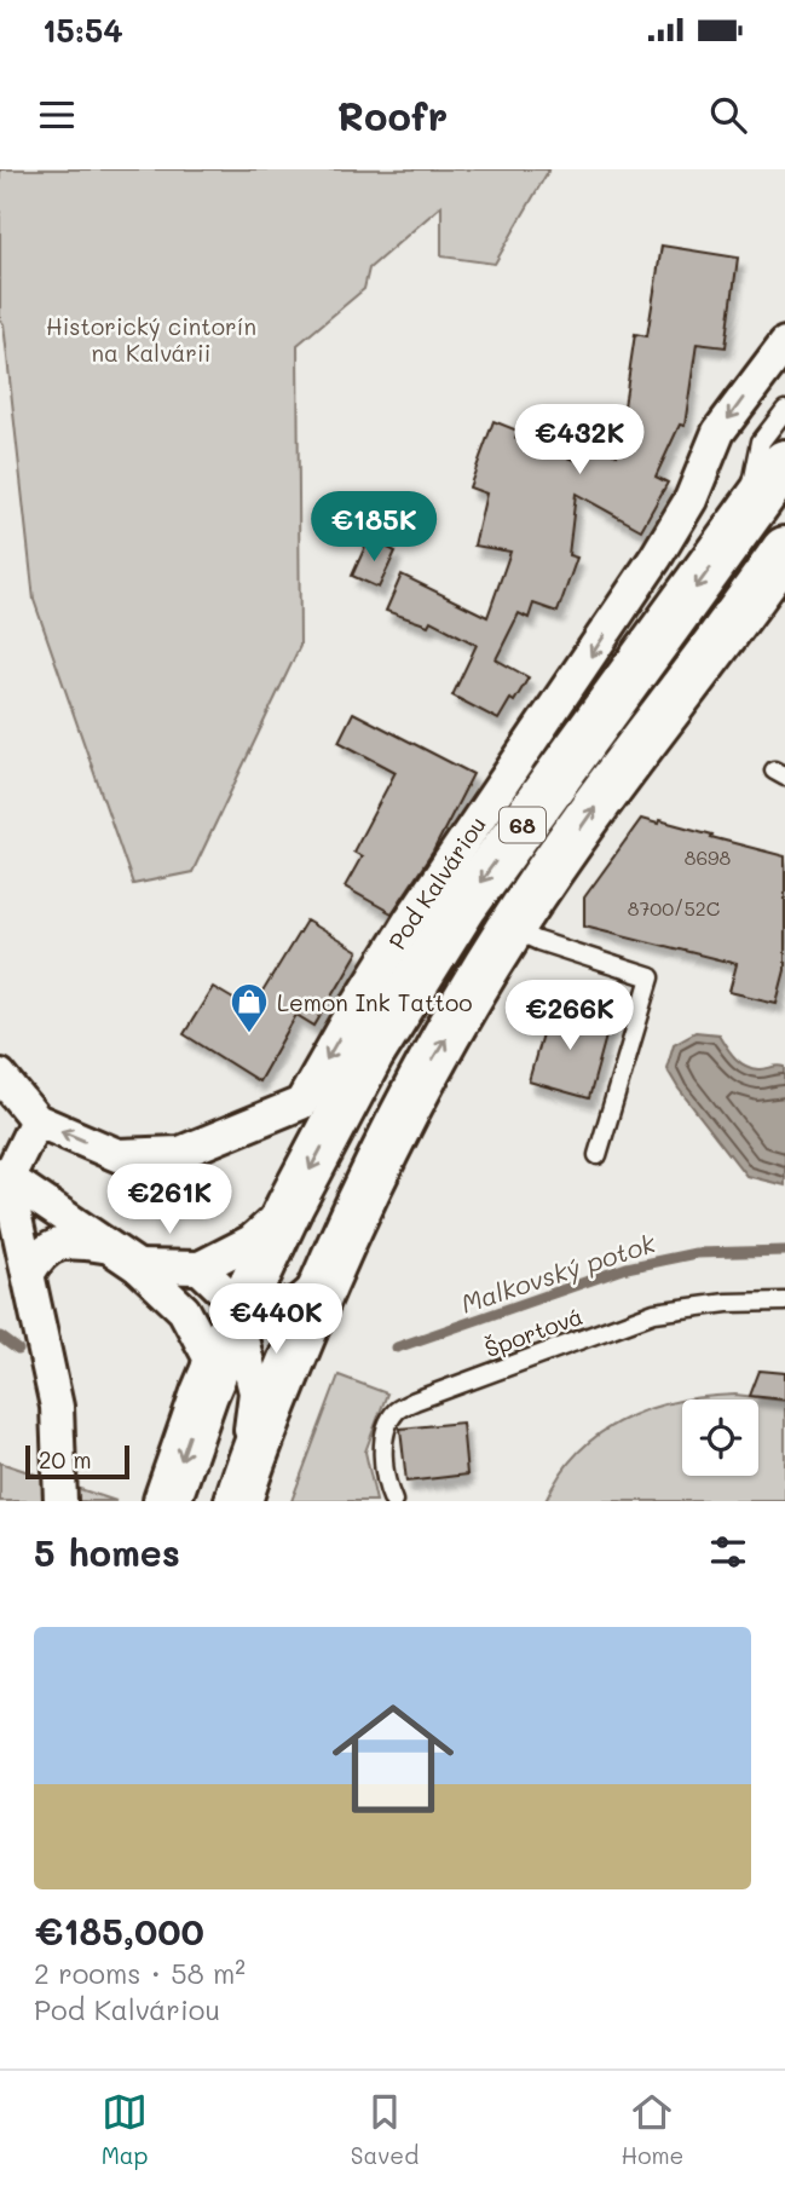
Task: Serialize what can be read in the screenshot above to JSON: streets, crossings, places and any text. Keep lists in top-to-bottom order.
{
  "streets": {
    "main road": ["68", "Pod Kalváriou"],
    "lane": ["Športová"]
  },
  "crossings": [
    ["68", "Pod Kalváriou"]
  ],
  "one_way": ["Pod Kalváriou"],
  "water": ["Malkovský potok"],
  "parks": ["Historický cintorín na Kalvárii"],
  "places": {
    "shop": ["Lemon Ink Tattoo"]
  },
  "house_numbers": ["8698", "8700/52C"],
  "scale_bar": "20 m",
  "page": {
    "status": "15:54",
    "header": "Roofr",
    "price": [
      "€432K",
      "€185K",
      "€266K",
      "€261K",
      "€440K"
    ],
    "scale": "20 m",
    "heading": "5 homes",
    "list": [
      {
        "name": "€185,000",
        "note": "2 rooms · 58 m² · Pod Kalváriou"
      }
    ],
    "tabs": ["Map", "Saved", "Home"]
  }
}
